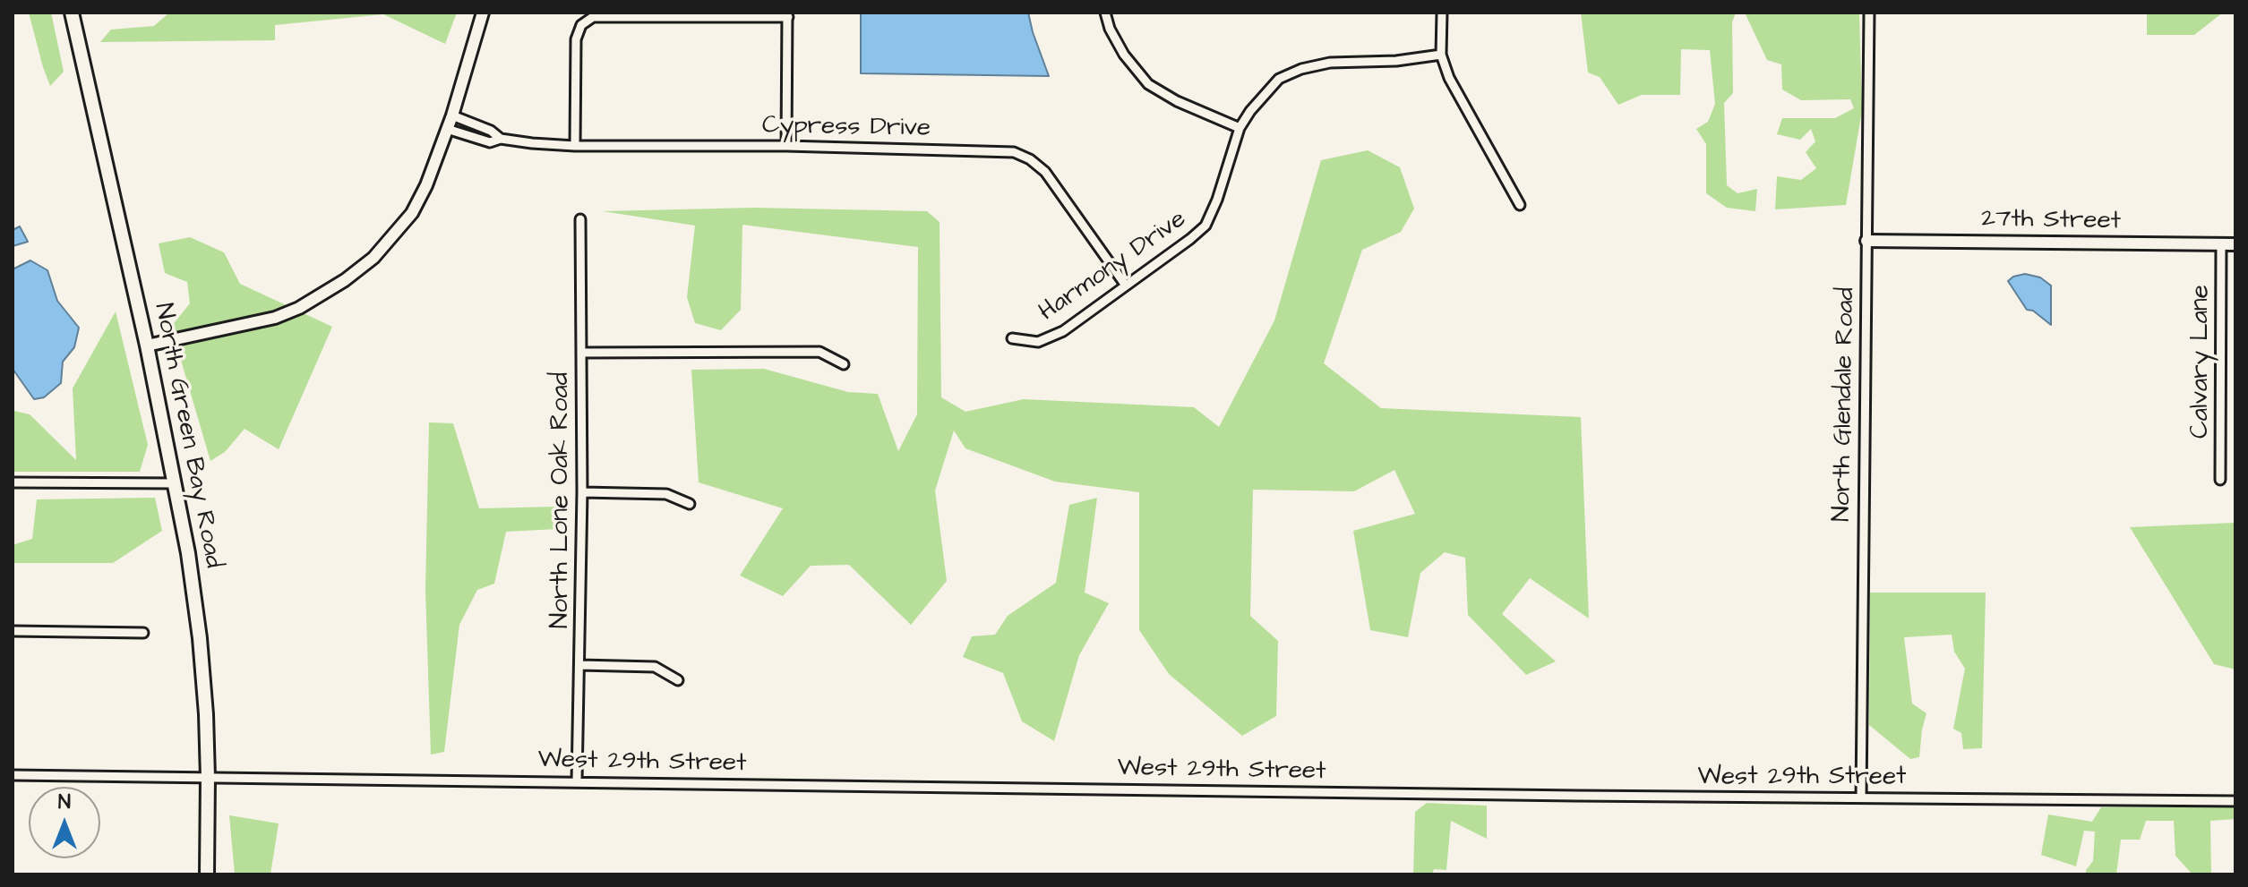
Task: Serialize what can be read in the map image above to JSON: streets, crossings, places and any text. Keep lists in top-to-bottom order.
{
  "streets": {
    "main road": ["North Green Bay Road"],
    "street": [
      "Cypress Drive",
      "27th Street",
      "Harmony Drive",
      "Calvary Lane",
      "North Glendale Road",
      "North Lone Oak Road",
      "West 29th Street"
    ]
  },
  "crossings": [
    ["Cypress Drive", "Harmony Drive"],
    ["27th Street", "Calvary Lane"],
    ["27th Street", "North Glendale Road"],
    ["North Glendale Road", "West 29th Street"],
    ["North Green Bay Road", "West 29th Street"],
    ["North Lone Oak Road", "West 29th Street"]
  ],
  "north": "top"
}
